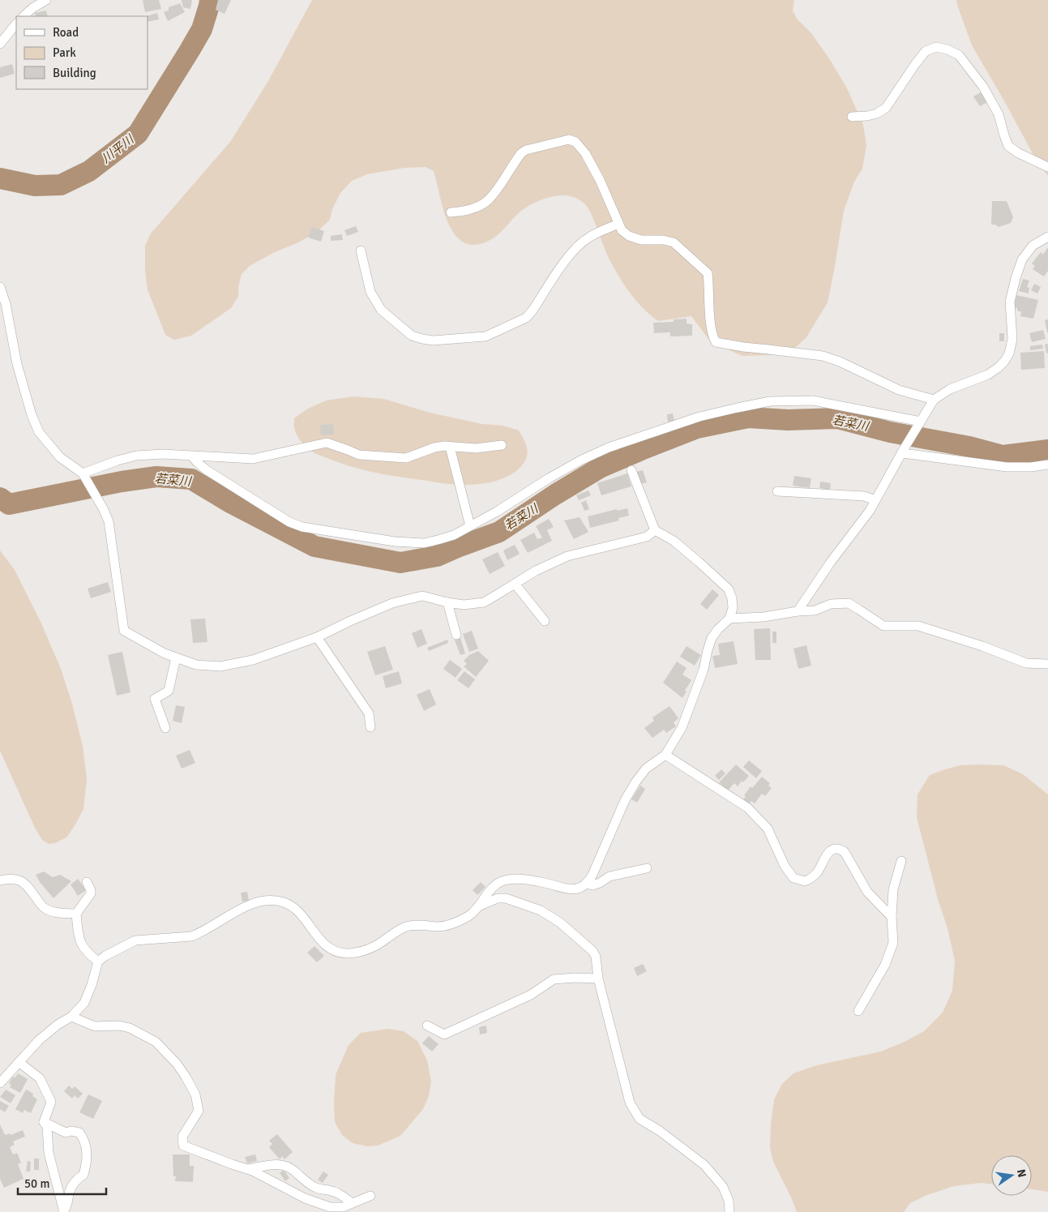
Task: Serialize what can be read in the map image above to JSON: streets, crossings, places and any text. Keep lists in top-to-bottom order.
{
  "water": ["川平川", "若菜川"],
  "legend": ["Road", "Park", "Building"],
  "scale_bar": "50 m",
  "north": "right"
}
